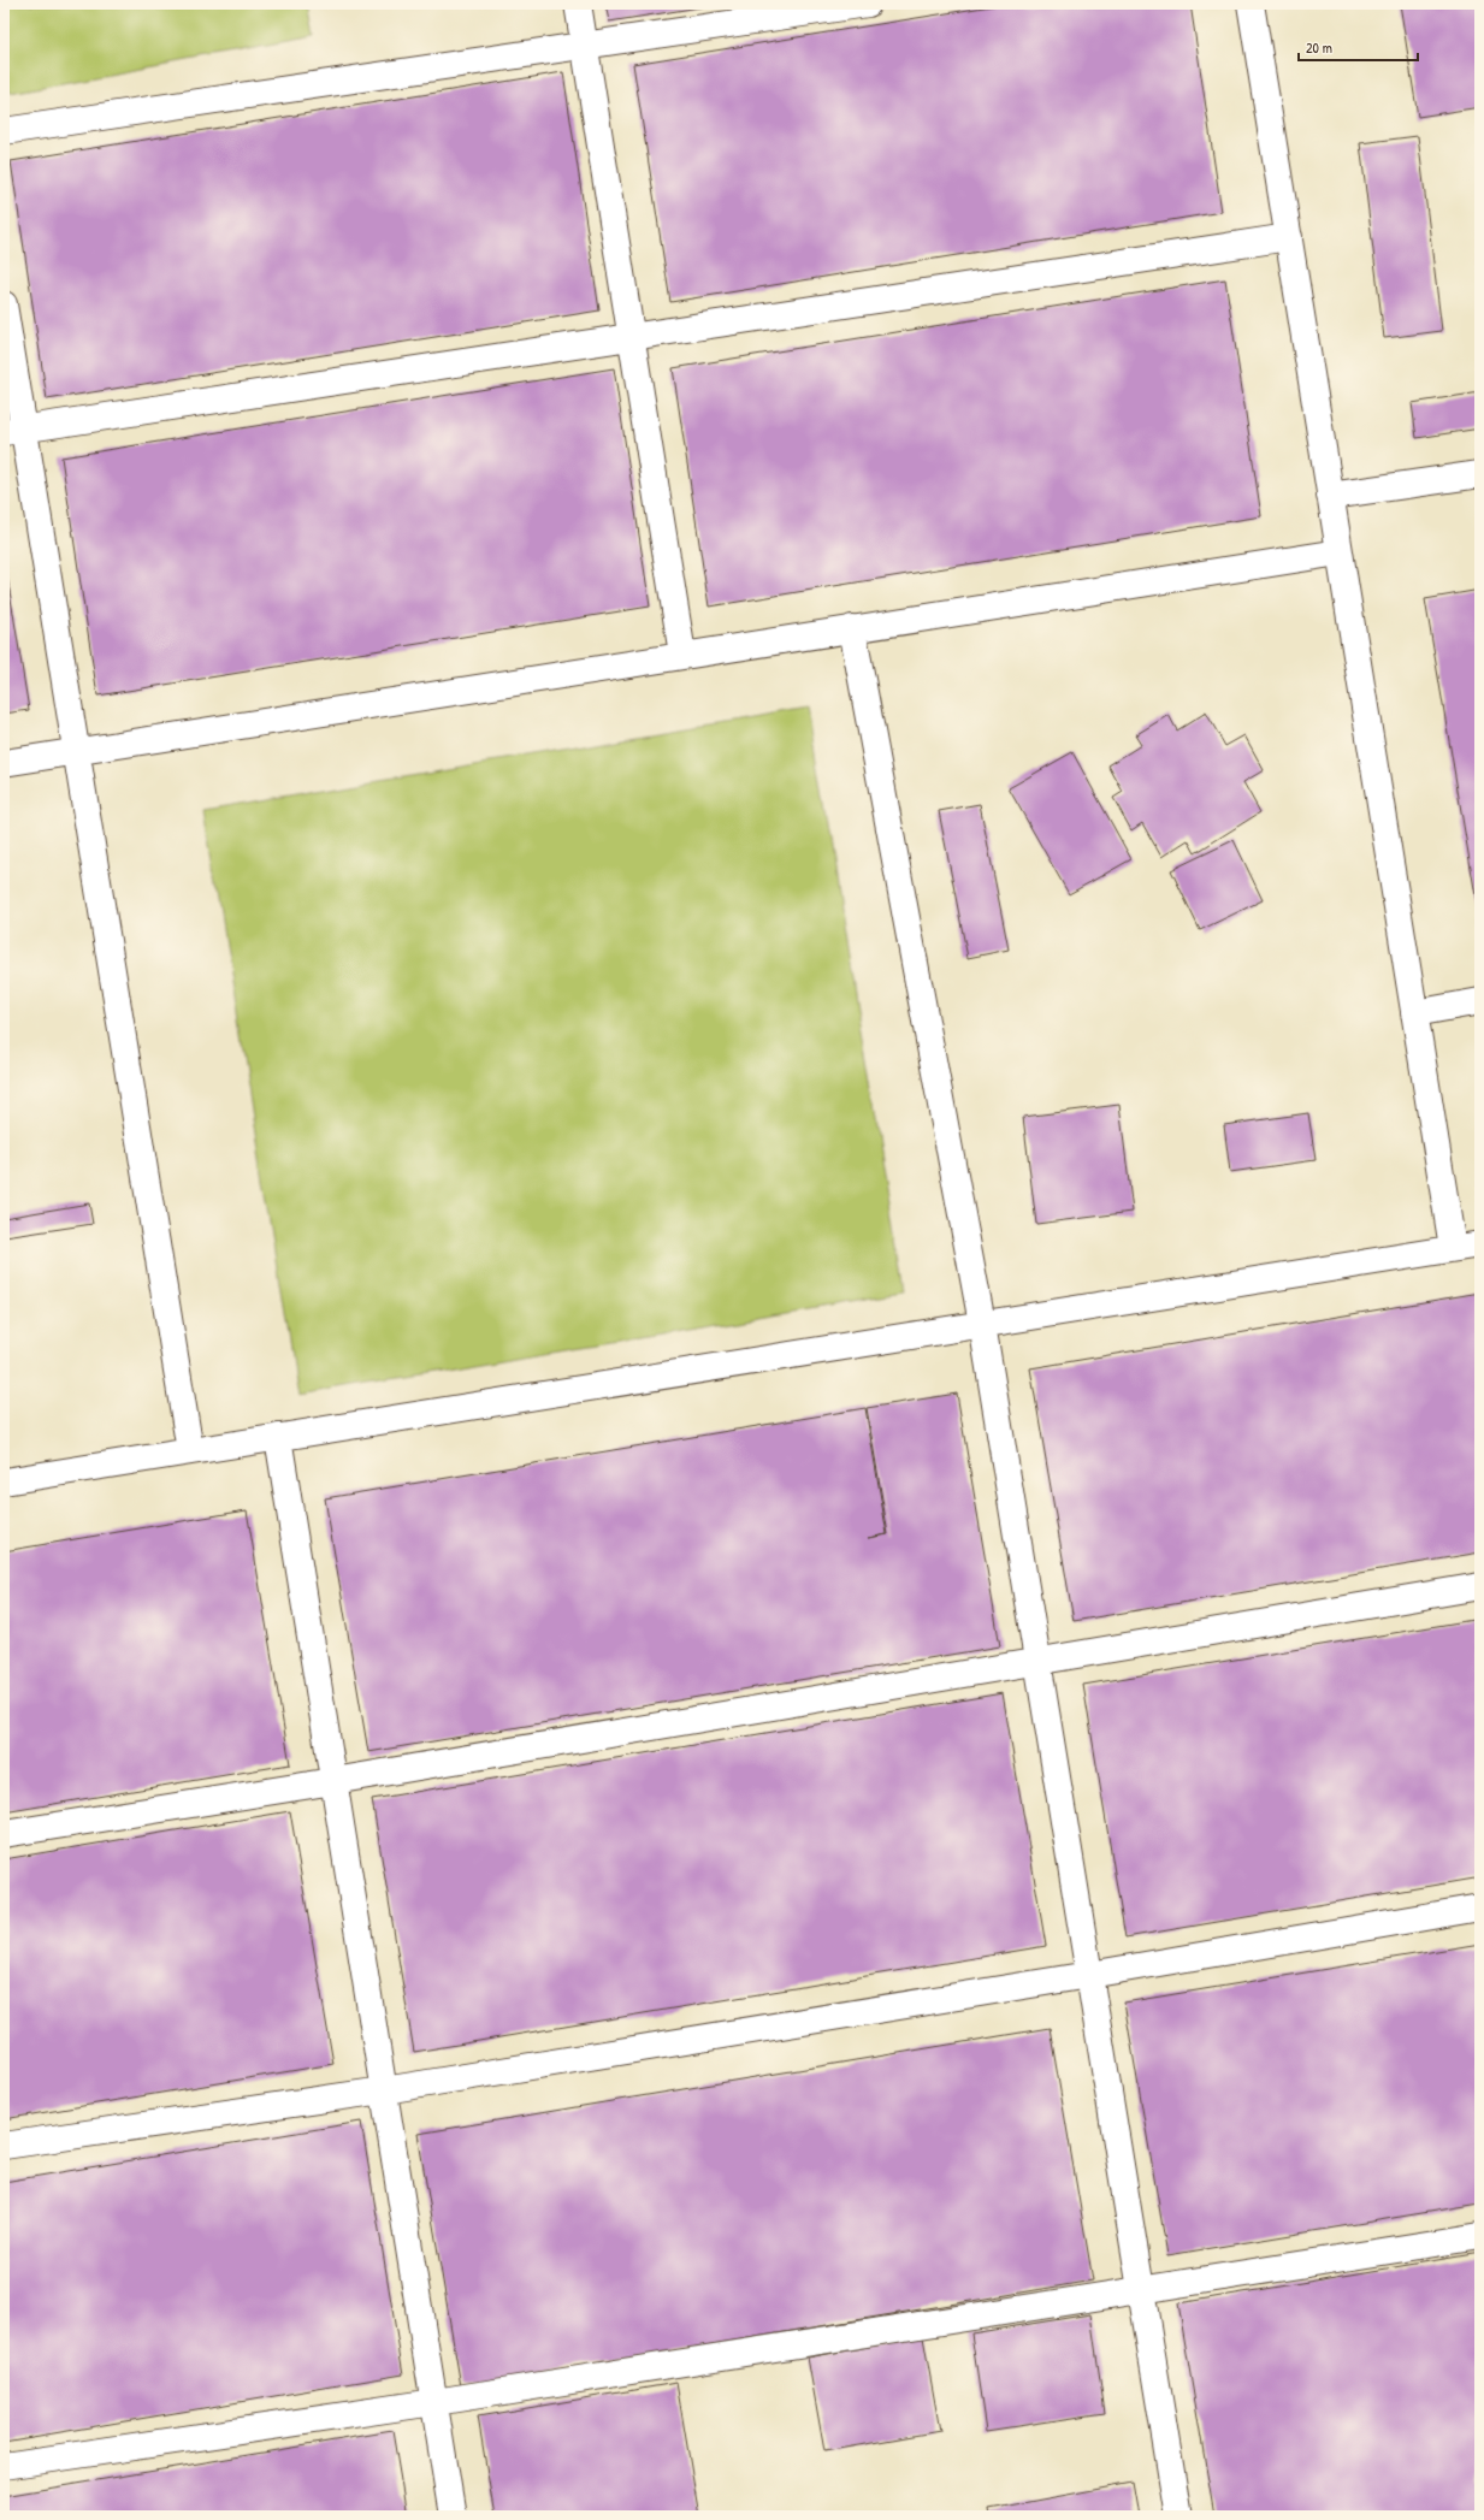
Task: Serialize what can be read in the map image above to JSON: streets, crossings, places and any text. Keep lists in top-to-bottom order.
{
  "scale_bar": "20 m"
}
